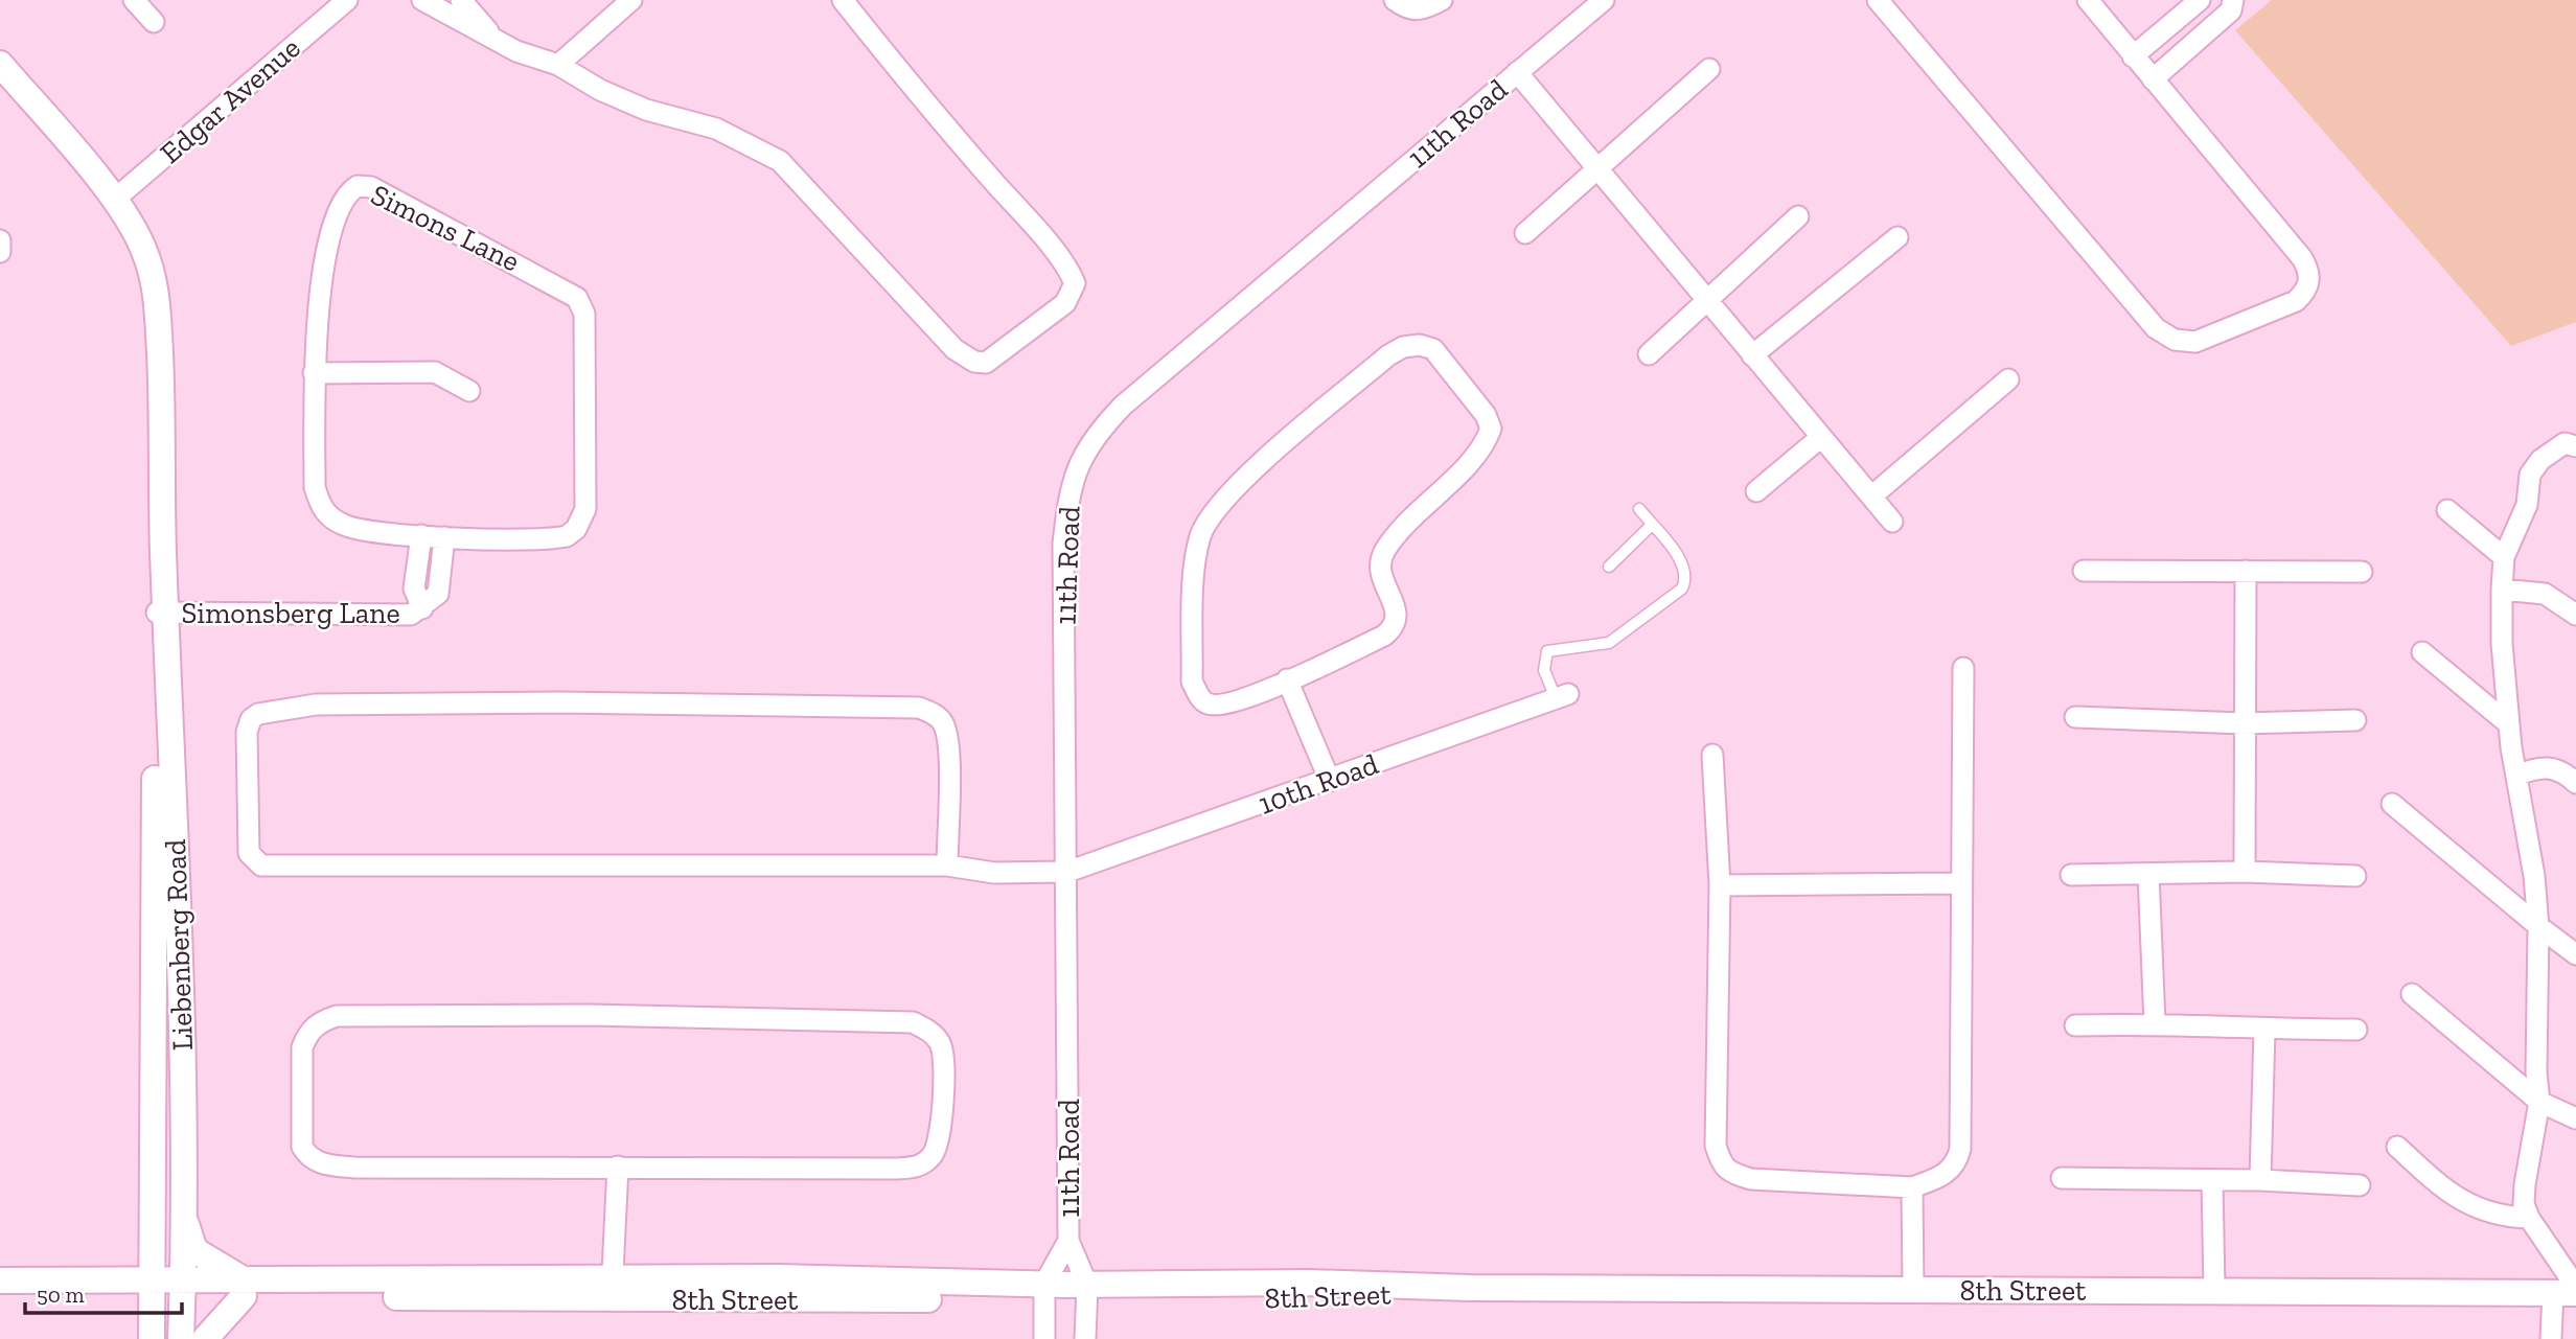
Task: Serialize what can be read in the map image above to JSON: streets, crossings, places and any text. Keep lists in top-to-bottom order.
{
  "streets": {
    "street": [
      "Edgar Avenue",
      "11th Road",
      "Simons Lane",
      "Simonsberg Lane",
      "10th Road",
      "Liebenberg Road",
      "8th Street"
    ]
  },
  "crossings": [
    ["Edgar Avenue", "Liebenberg Road"],
    ["11th Road", "10th Road"],
    ["11th Road", "8th Street"],
    ["Simons Lane", "Simonsberg Lane"],
    ["Simonsberg Lane", "Liebenberg Road"],
    ["Liebenberg Road", "8th Street"]
  ],
  "scale_bar": "50 m"
}
